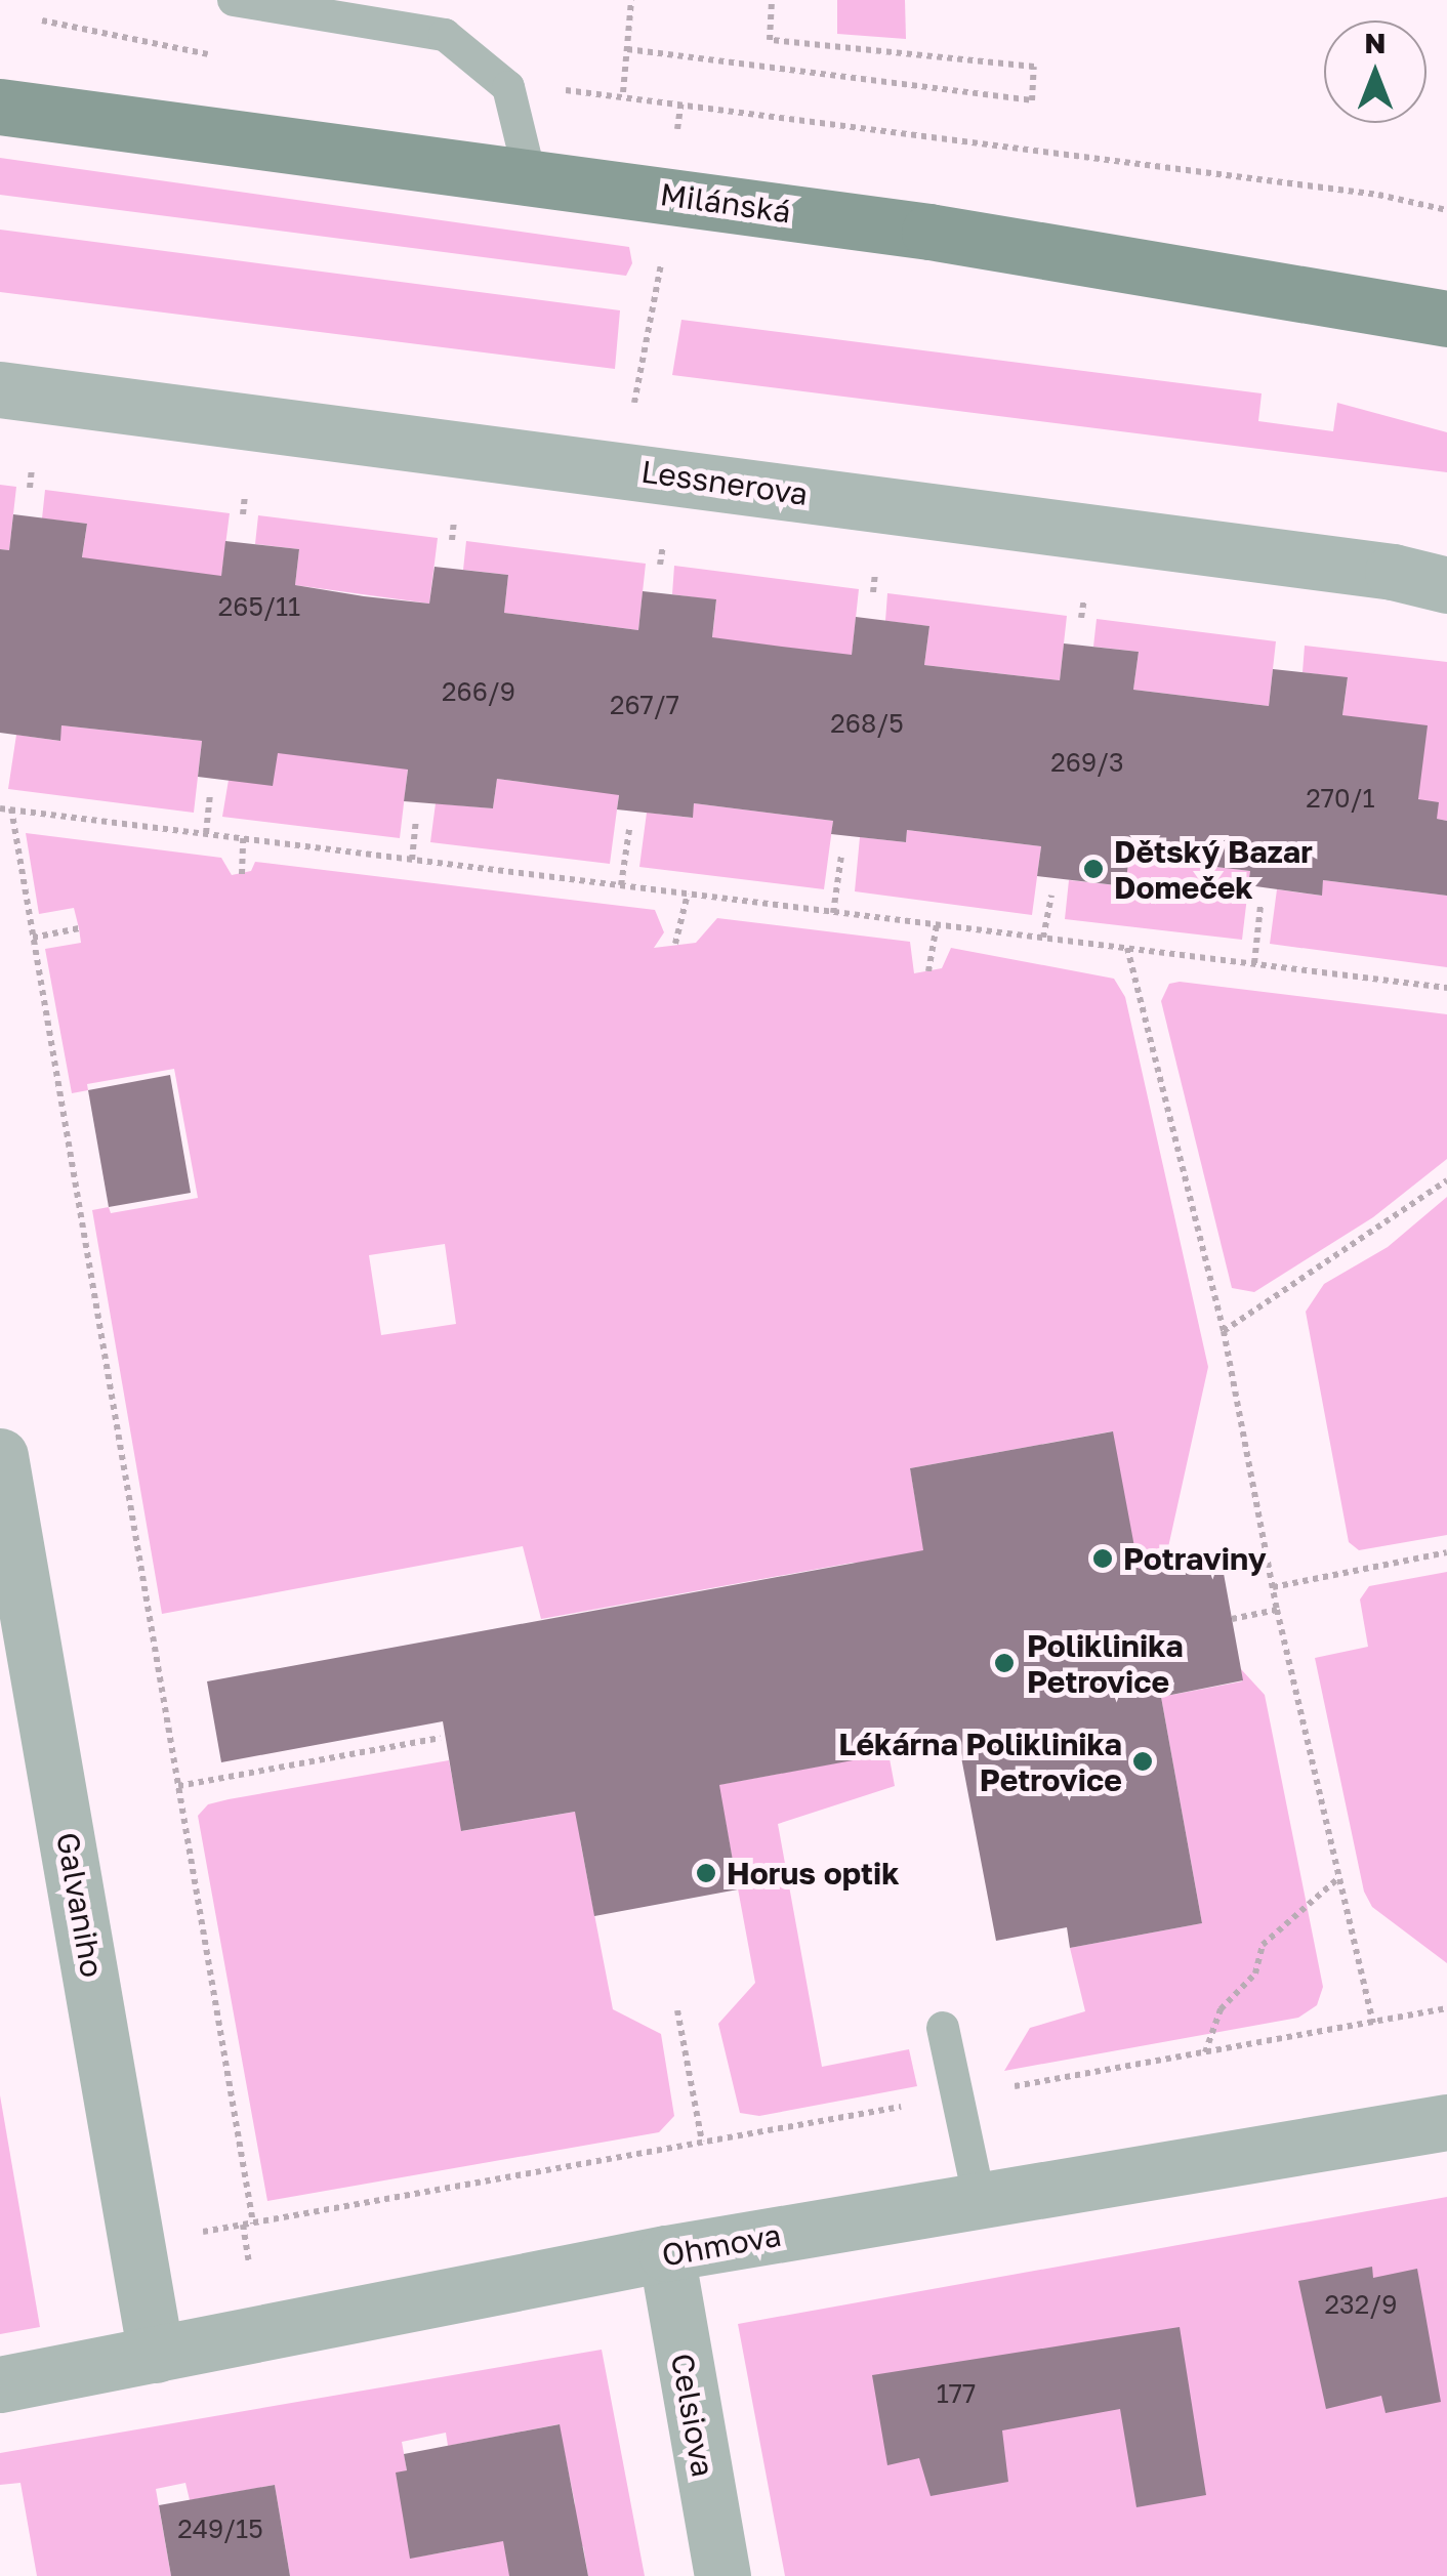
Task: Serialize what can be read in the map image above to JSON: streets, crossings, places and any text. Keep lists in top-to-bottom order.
{
  "streets": {
    "street": [
      "Milánská",
      "Lessnerova",
      "Galvaniho",
      "Ohmova",
      "Celsiova"
    ]
  },
  "crossings": [
    ["Galvaniho", "Ohmova"],
    ["Ohmova", "Celsiova"]
  ],
  "places": [
    "Dětský Bazar Domeček",
    "Potraviny",
    "Poliklinika Petrovice",
    "Lékárna Poliklinika Petrovice",
    "Horus optik"
  ],
  "house_numbers": [
    "265/11",
    "266/9",
    "267/7",
    "268/5",
    "269/3",
    "270/1",
    "232/9",
    "177",
    "249/15"
  ],
  "north": "top"
}
